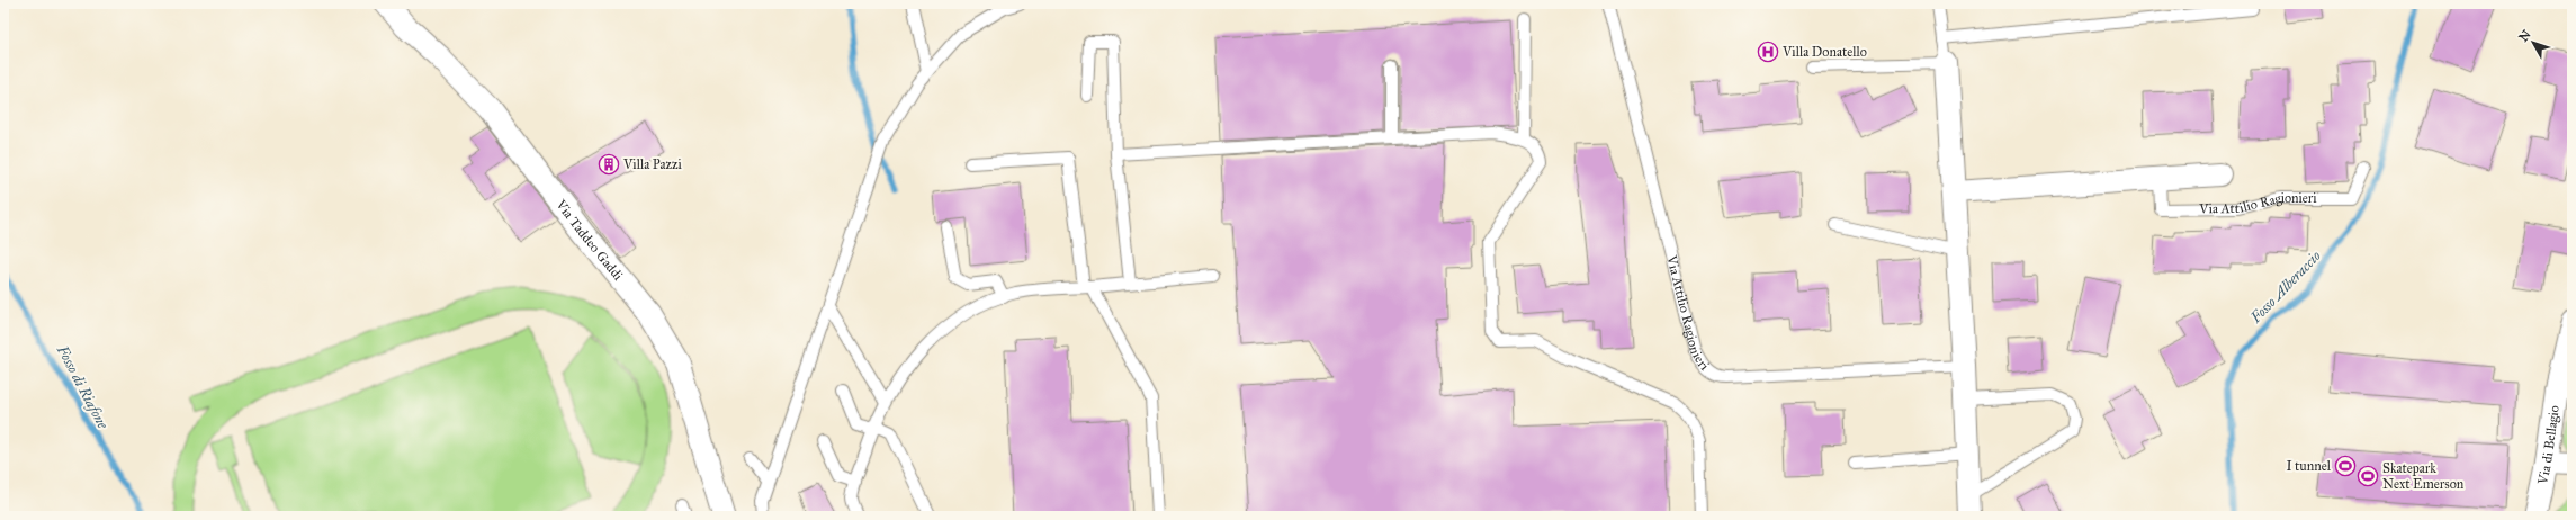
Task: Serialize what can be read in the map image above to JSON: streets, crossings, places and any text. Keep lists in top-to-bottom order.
{
  "streets": {
    "street": ["Via Taddeo Gaddi", "Via di Bellagio"],
    "lane": ["Via Attilio Ragionieri"]
  },
  "water": ["Fosso Alberaccio", "Fosso di Riafone"],
  "places": {
    "hospital": ["Villa Donatello"],
    "building": ["Villa Pazzi"],
    "sports": ["I tunnel", "Skatepark Next Emerson"]
  },
  "north": "top left"
}
